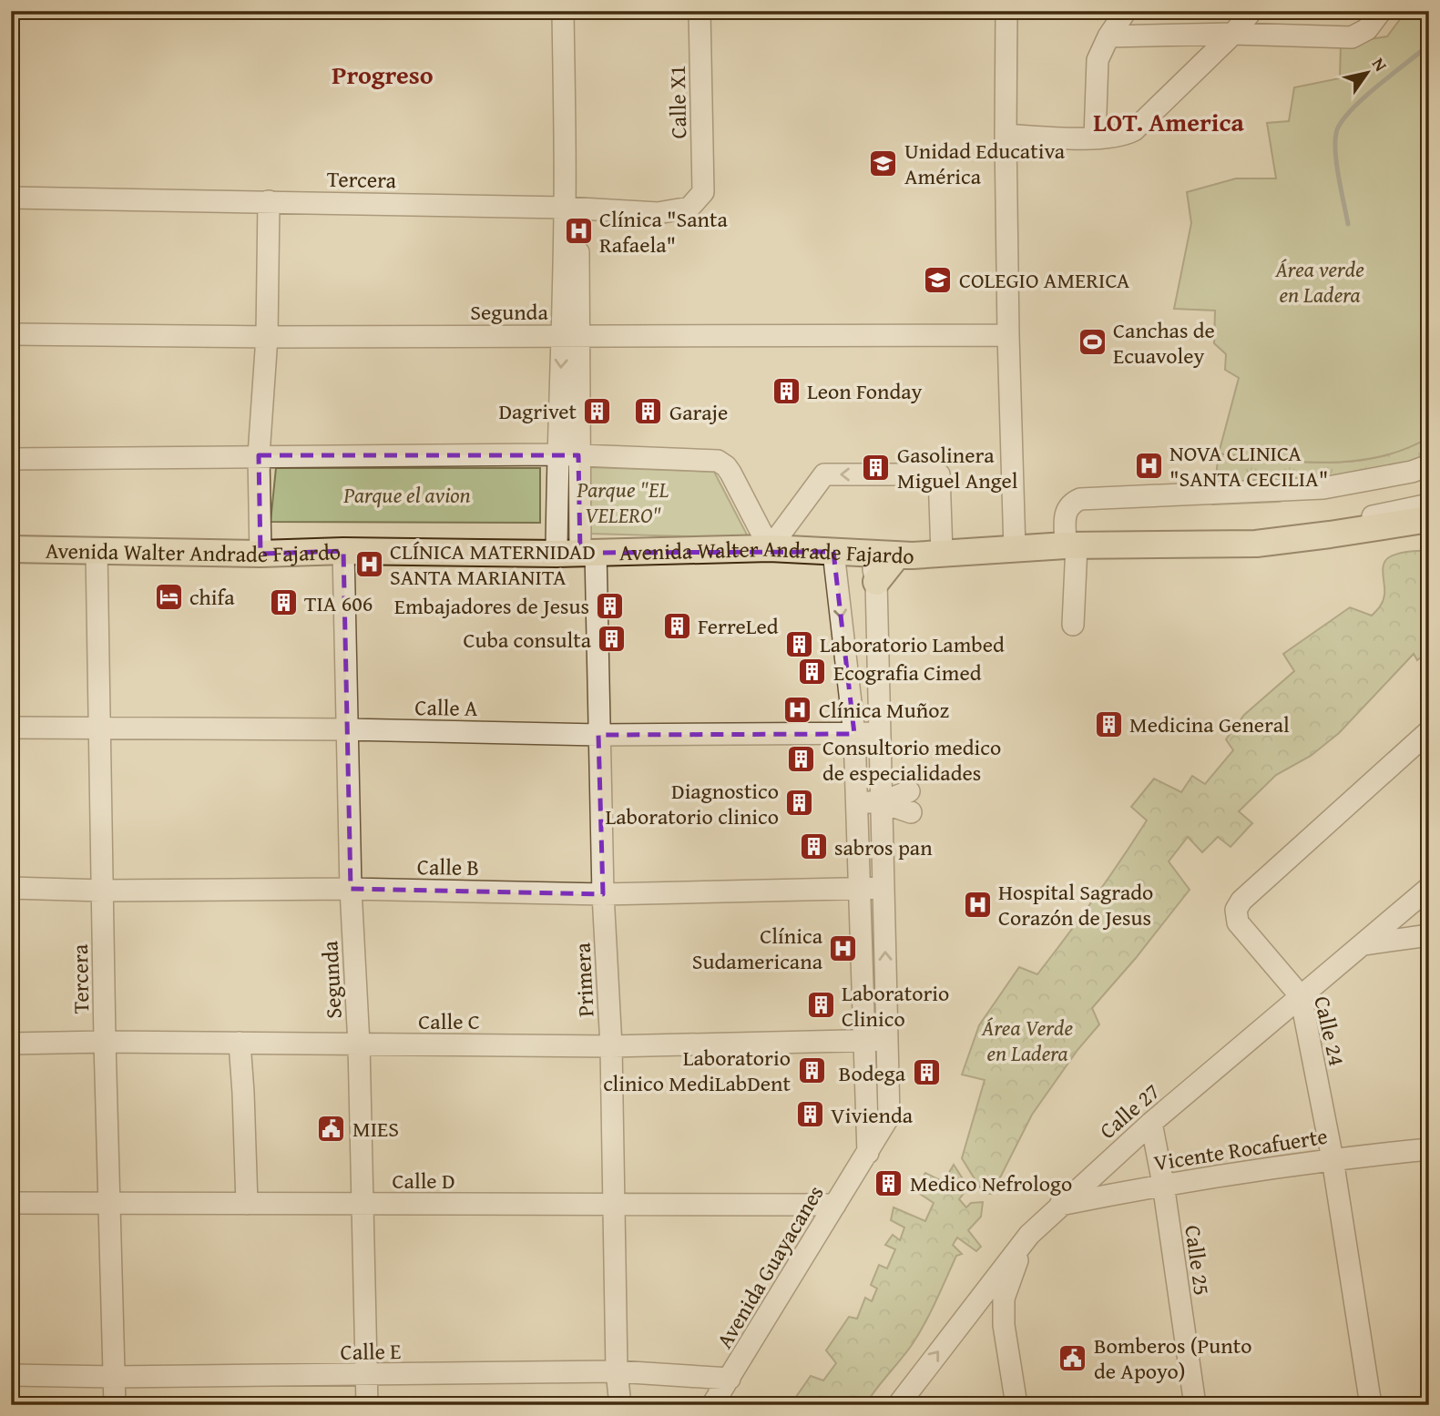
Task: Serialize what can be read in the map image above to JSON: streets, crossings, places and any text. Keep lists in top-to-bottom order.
{
  "streets": {
    "main road": ["Avenida Walter Andrade Fajardo"],
    "street": [
      "Calle X1",
      "Tercera",
      "Segunda",
      "Calle A",
      "Calle B",
      "Primera",
      "Calle C",
      "Calle 24",
      "Calle 27",
      "Vicente Rocafuerte",
      "Calle D",
      "Calle 25",
      "Avenida Guayacanes",
      "Calle E"
    ]
  },
  "crossings": [
    ["Calle X1", "Tercera"],
    ["Tercera", "Avenida Walter Andrade Fajardo"],
    ["Tercera", "Calle A"],
    ["Tercera", "Calle B"],
    ["Tercera", "Calle C"],
    ["Tercera", "Calle D"],
    ["Tercera", "Calle E"],
    ["Segunda", "Avenida Walter Andrade Fajardo"],
    ["Segunda", "Calle A"],
    ["Segunda", "Calle B"],
    ["Segunda", "Calle C"],
    ["Segunda", "Calle D"],
    ["Segunda", "Calle E"],
    ["Avenida Walter Andrade Fajardo", "Primera"],
    ["Avenida Walter Andrade Fajardo", "Avenida Guayacanes"],
    ["Calle A", "Primera"],
    ["Calle A", "Avenida Guayacanes"],
    ["Calle B", "Primera"],
    ["Calle B", "Avenida Guayacanes"],
    ["Primera", "Calle C"],
    ["Primera", "Calle D"],
    ["Primera", "Calle E"],
    ["Calle C", "Avenida Guayacanes"],
    ["Calle 24", "Calle 27"],
    ["Calle 24", "Vicente Rocafuerte"],
    ["Calle 27", "Vicente Rocafuerte"],
    ["Calle 27", "Calle 25"],
    ["Vicente Rocafuerte", "Calle 25"],
    ["Calle D", "Avenida Guayacanes"],
    ["Avenida Guayacanes", "Calle E"]
  ],
  "districts": ["Progreso", "LOT. America"],
  "parks": [
    "Área verde en Ladera",
    "Parque \"EL VELERO\"",
    "Parque el avion",
    "Área Verde en Ladera"
  ],
  "places": {
    "school or university": ["Unidad Educativa América", "COLEGIO AMERICA"],
    "hospital": [
      "Clínica \"Santa Rafaela\"",
      "NOVA CLINICA \"SANTA CECILIA\"",
      "CLÍNICA MATERNIDAD SANTA MARIANITA",
      "Clínica Muñoz",
      "Hospital Sagrado Corazón de Jesus",
      "Clínica Sudamericana"
    ],
    "sports": ["Canchas de Ecuavoley"],
    "building": [
      "Leon Fonday",
      "Dagrivet",
      "Garaje",
      "Gasolinera Miguel Angel",
      "TIA 606",
      "Embajadores de Jesus",
      "FerreLed",
      "Cuba consulta",
      "Laboratorio Lambed",
      "Ecografia Cimed",
      "Medicina General",
      "Consultorio medico de especialidades",
      "Diagnostico Laboratorio clinico",
      "sabros pan",
      "Laboratorio Clinico",
      "Laboratorio clinico MediLabDent",
      "Bodega",
      "Vivienda",
      "Medico Nefrologo"
    ],
    "hotel": ["chifa"],
    "public building": ["MIES", "Bomberos (Punto de Apoyo)"]
  },
  "north": "top right"
}
